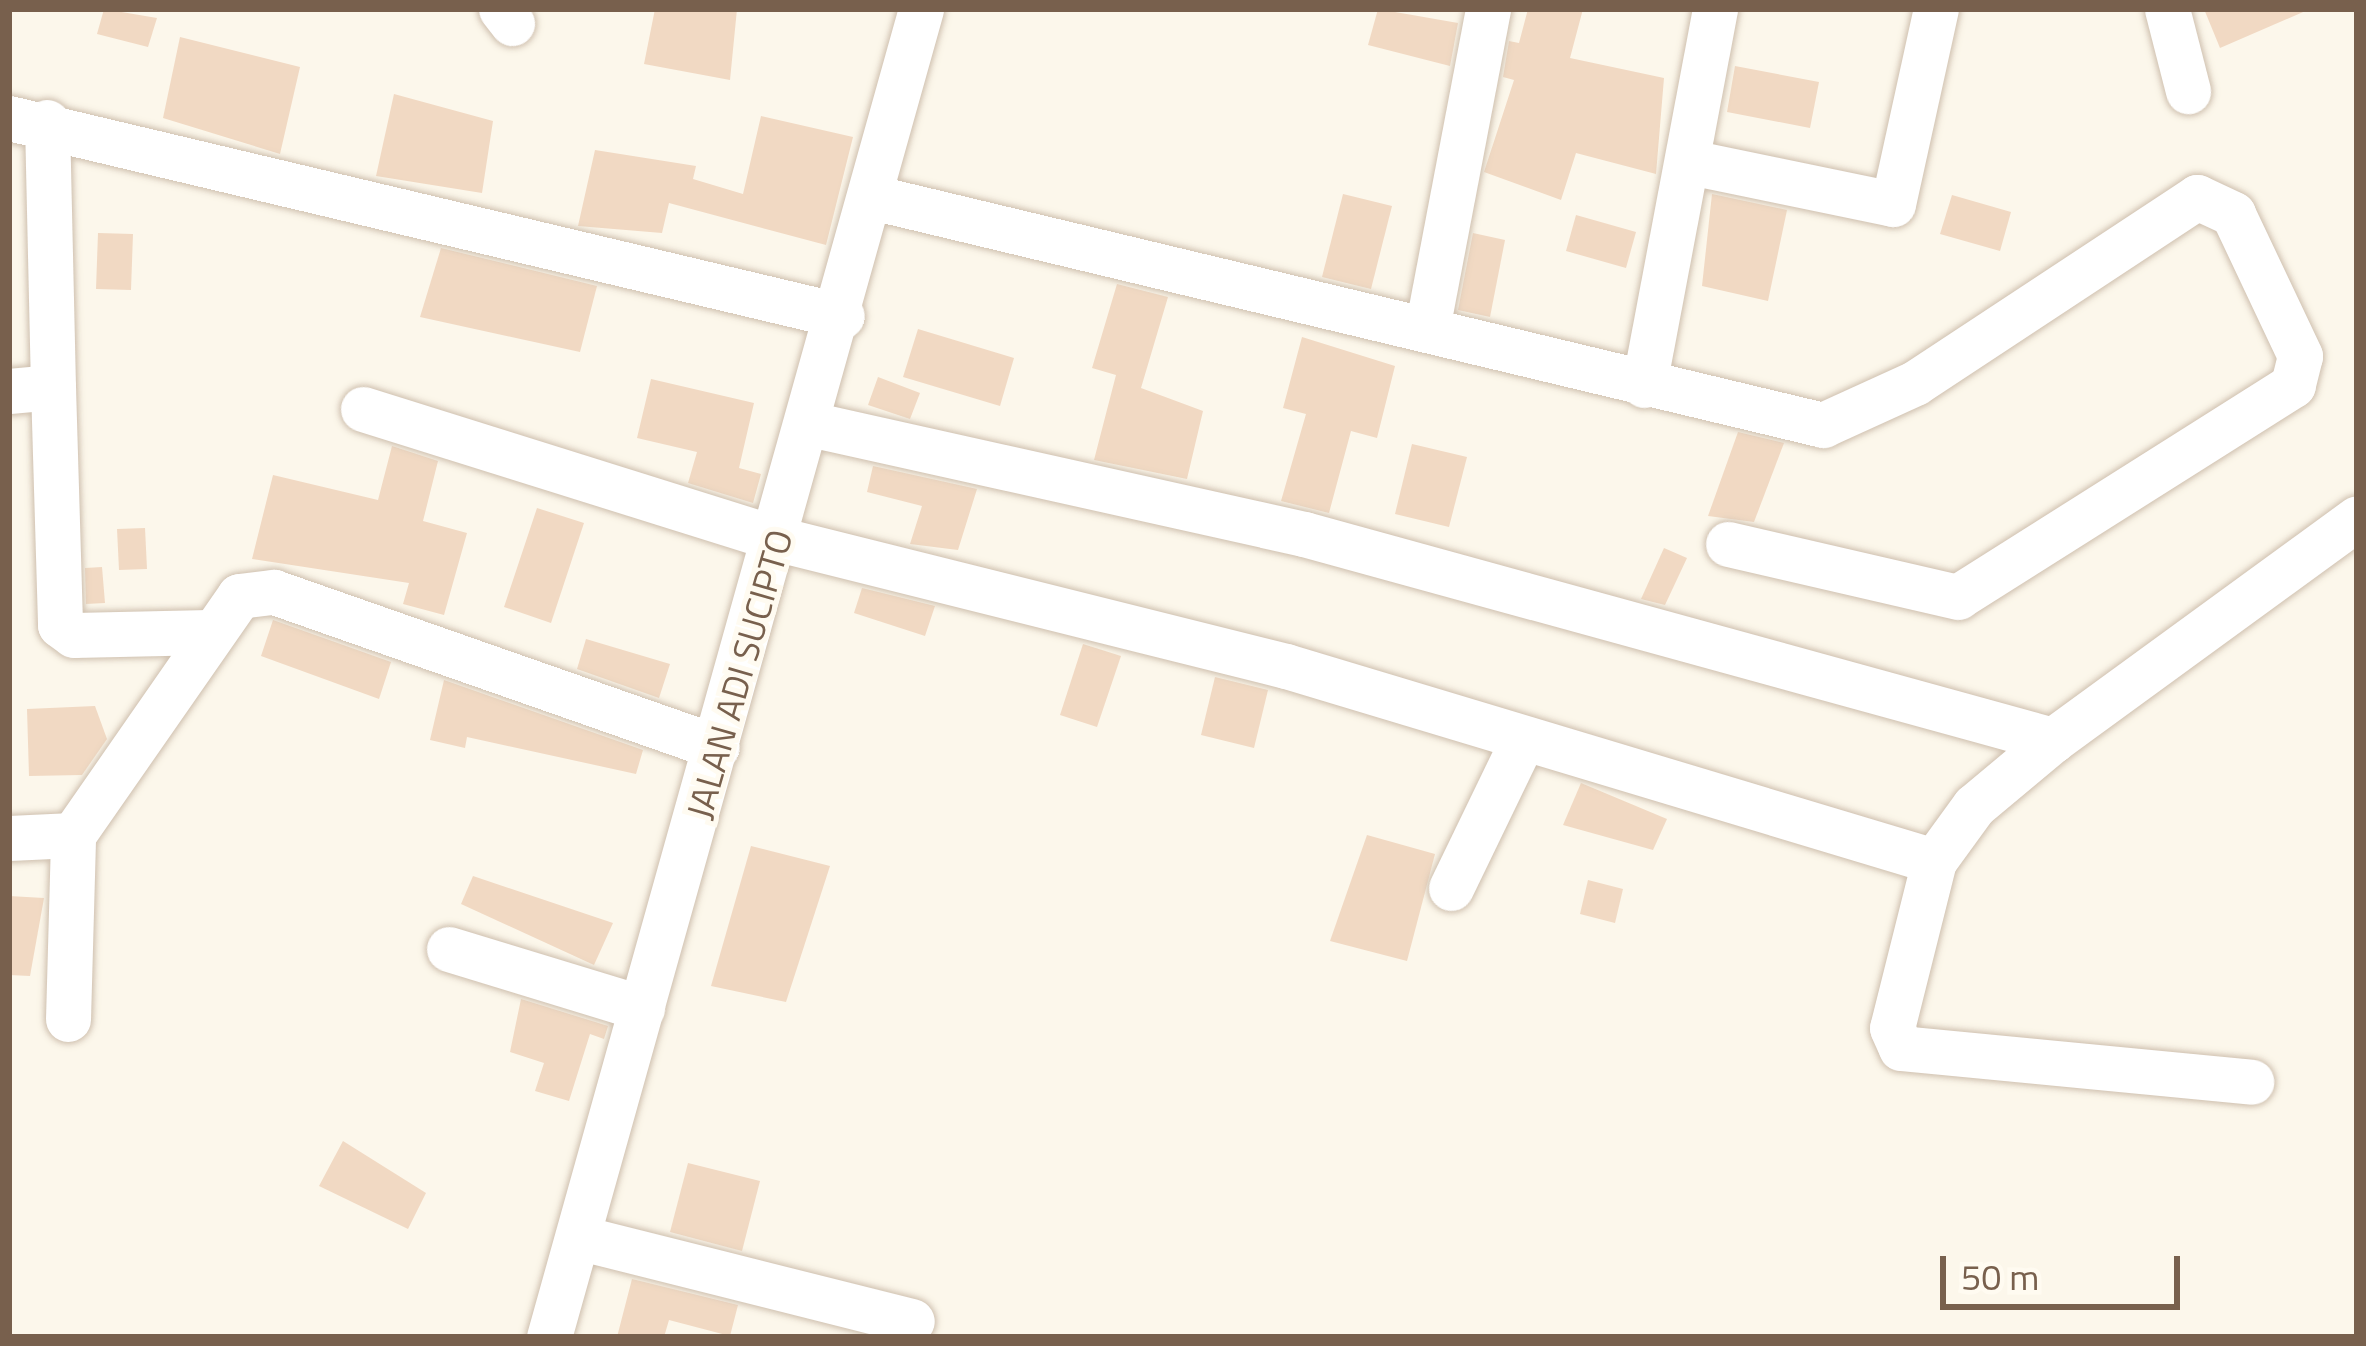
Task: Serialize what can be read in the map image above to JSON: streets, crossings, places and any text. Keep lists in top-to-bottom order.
{
  "streets": {
    "street": ["JALAN ADI SUCIPTO"]
  },
  "scale_bar": "50 m"
}
